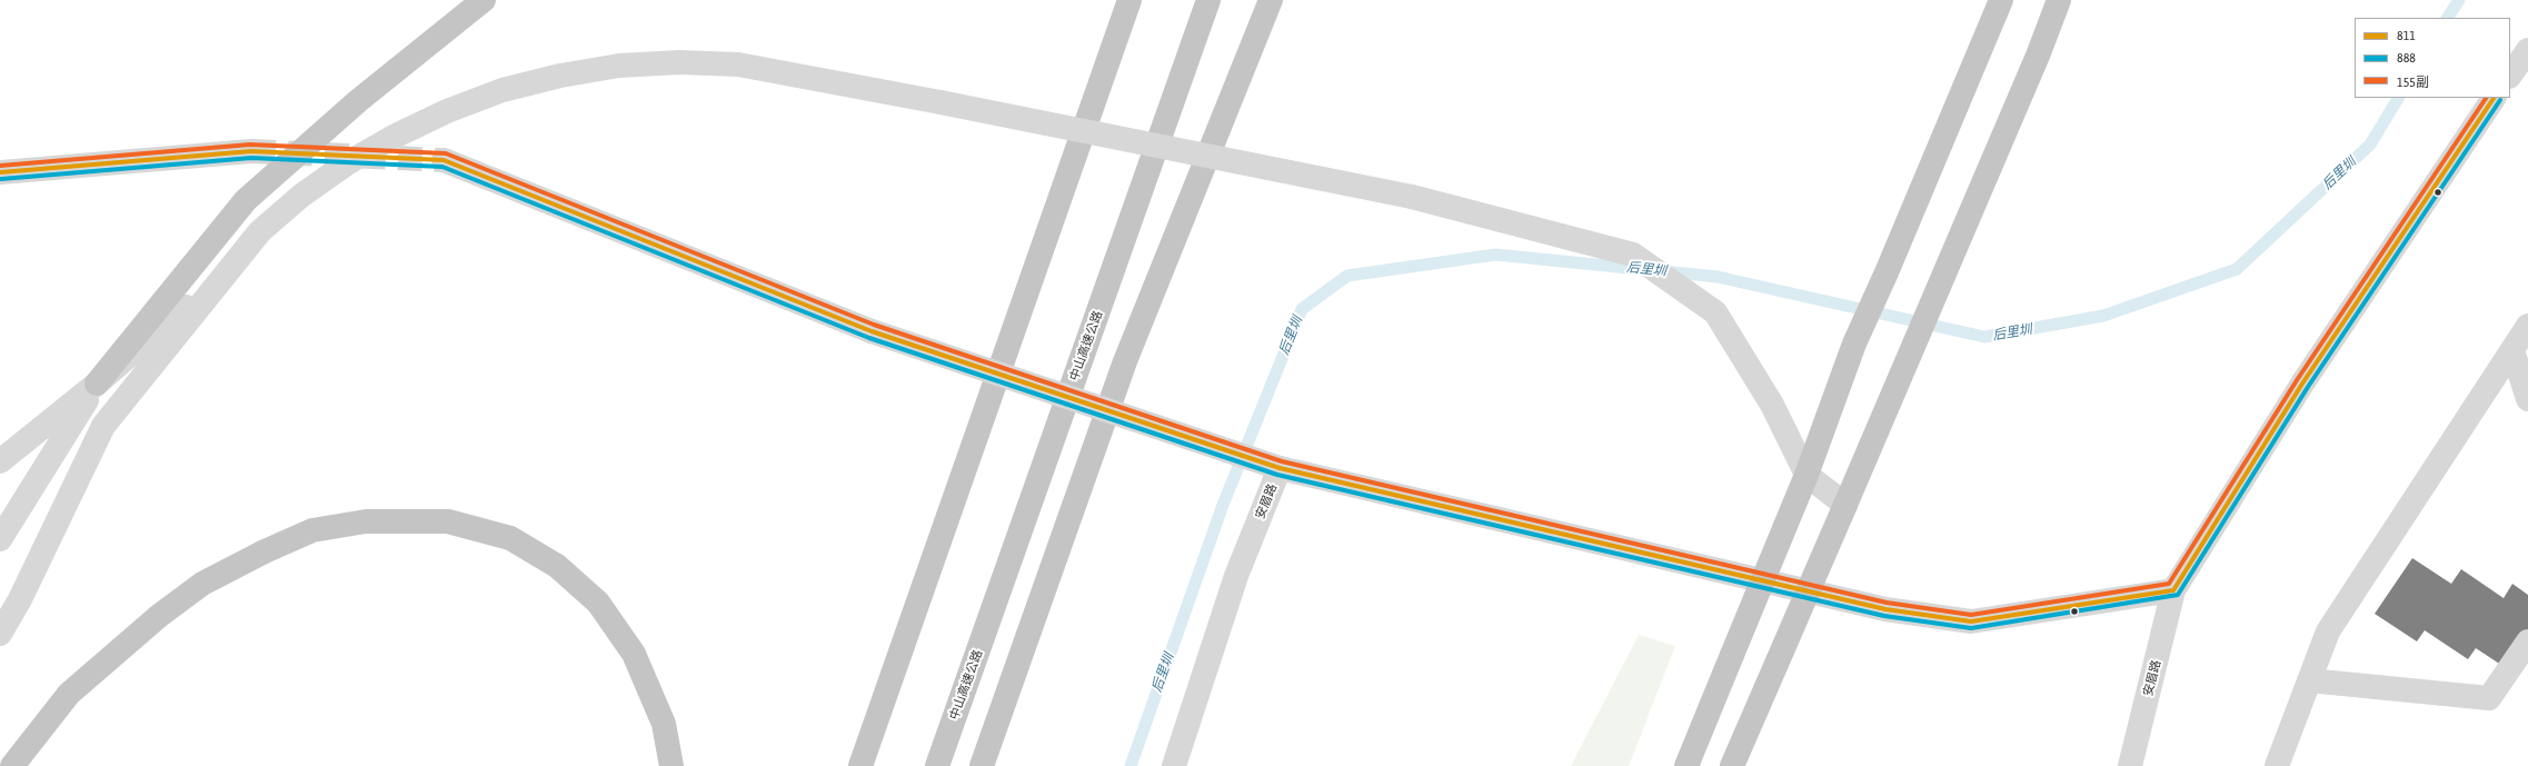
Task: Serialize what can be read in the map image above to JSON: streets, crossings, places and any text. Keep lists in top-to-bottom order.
{
  "streets": {
    "highway": ["中山高速公路"],
    "street": ["安眉路"]
  },
  "water": ["后里圳"],
  "lines": ["transit line 811", "transit line 155副", "transit line 888"],
  "legend": ["811", "888", "155副"]
}
